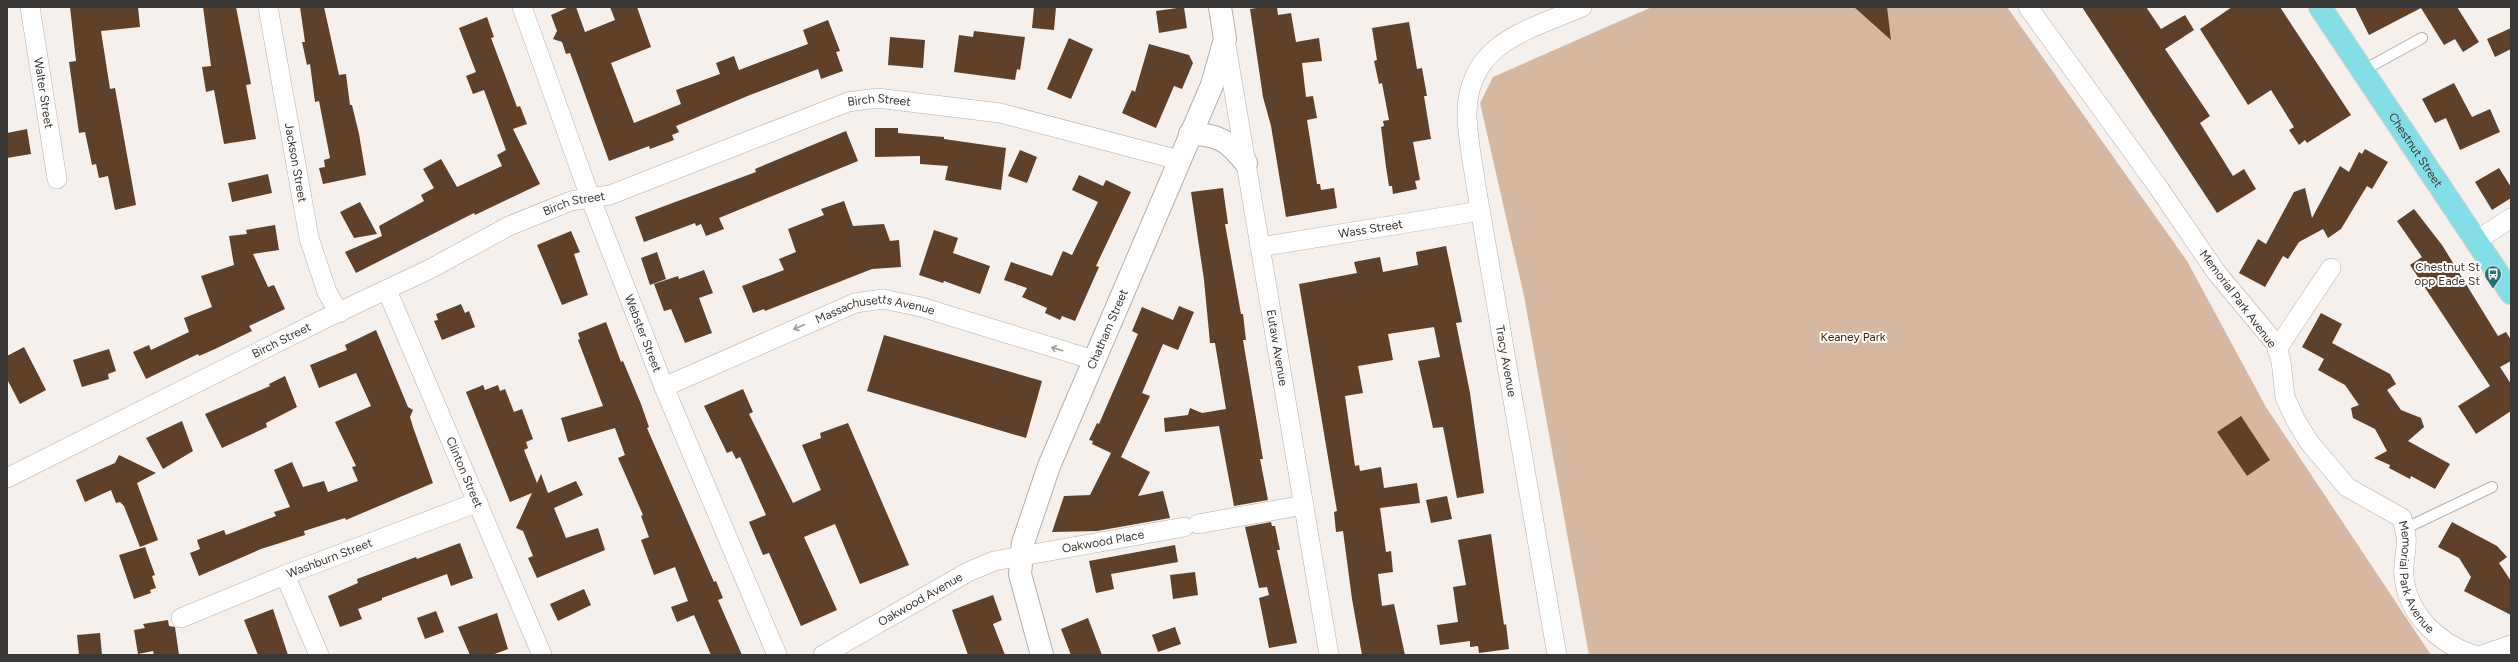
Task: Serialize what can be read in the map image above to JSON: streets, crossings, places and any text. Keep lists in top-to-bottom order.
{
  "streets": {
    "main road": ["Chestnut Street", "Chatham Street"],
    "street": [
      "Walter Street",
      "Birch Street",
      "Jackson Street",
      "Wass Street",
      "Memorial Park Avenue",
      "Massachusetts Avenue",
      "Webster Street",
      "Eutaw Avenue",
      "Tracy Avenue",
      "Clinton Street",
      "Oakwood Place",
      "Washburn Street",
      "Oakwood Avenue"
    ]
  },
  "crossings": [
    ["Birch Street", "Jackson Street"],
    ["Birch Street", "Chatham Street"],
    ["Birch Street", "Webster Street"],
    ["Birch Street", "Clinton Street"],
    ["Wass Street", "Eutaw Avenue"],
    ["Wass Street", "Tracy Avenue"],
    ["Massachusetts Avenue", "Chatham Street"],
    ["Massachusetts Avenue", "Webster Street"],
    ["Chatham Street", "Eutaw Avenue"],
    ["Chatham Street", "Oakwood Place"],
    ["Chatham Street", "Oakwood Avenue"],
    ["Eutaw Avenue", "Oakwood Place"],
    ["Clinton Street", "Washburn Street"],
    ["Oakwood Place", "Oakwood Avenue"]
  ],
  "one_way": ["Massachusetts Avenue"],
  "parks": ["Keaney Park"],
  "places": {
    "bus stop": ["Chestnut St opp Eade St"]
  }
}
